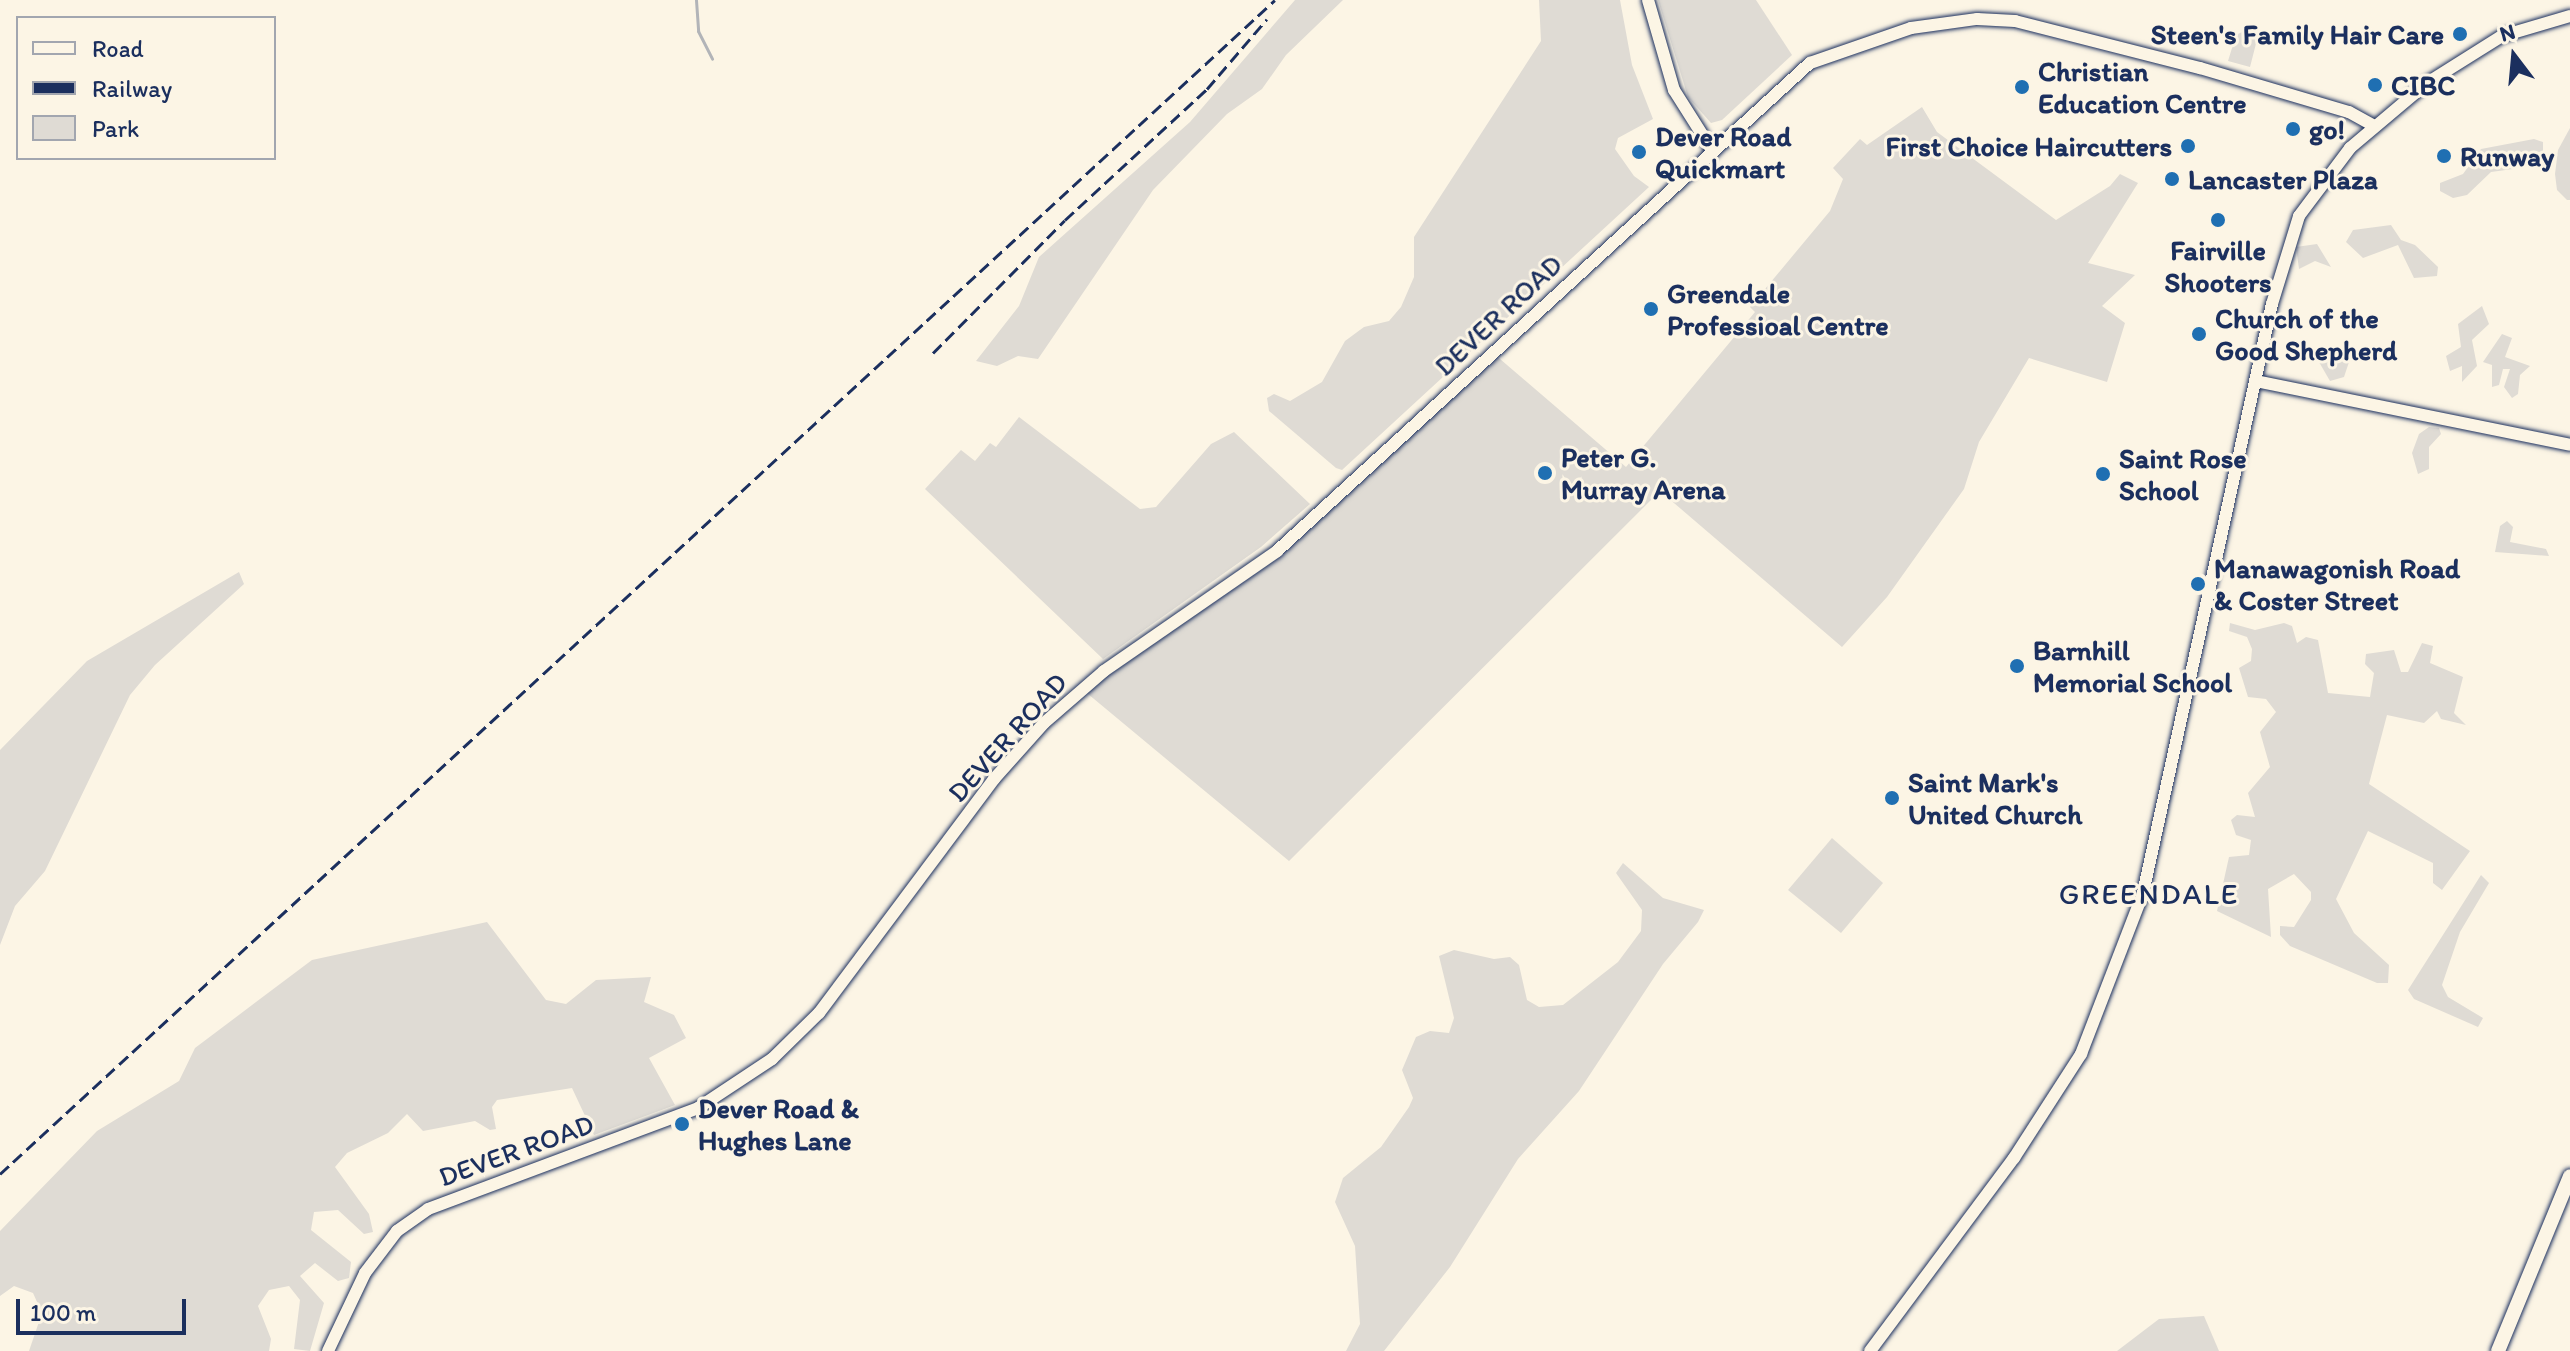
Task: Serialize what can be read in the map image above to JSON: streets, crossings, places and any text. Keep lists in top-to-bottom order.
{
  "streets": {
    "main road": ["DEVER ROAD"]
  },
  "districts": ["GREENDALE"],
  "places": [
    "Steen's Family Hair Care",
    "CIBC",
    "Christian Education Centre",
    "go!",
    "First Choice Haircutters",
    "Dever Road Quickmart",
    "Runway",
    "Lancaster Plaza",
    "Fairville Shooters",
    "Greendale Professioal Centre",
    "Church of the Good Shepherd",
    "Peter G. Murray Arena",
    "Saint Rose School",
    "Manawagonish Road & Coster Street",
    "Barnhill Memorial School",
    "Saint Mark's United Church",
    "Dever Road & Hughes Lane"
  ],
  "legend": ["Road", "Railway", "Park"],
  "scale_bar": "100 m",
  "north": "top"
}
